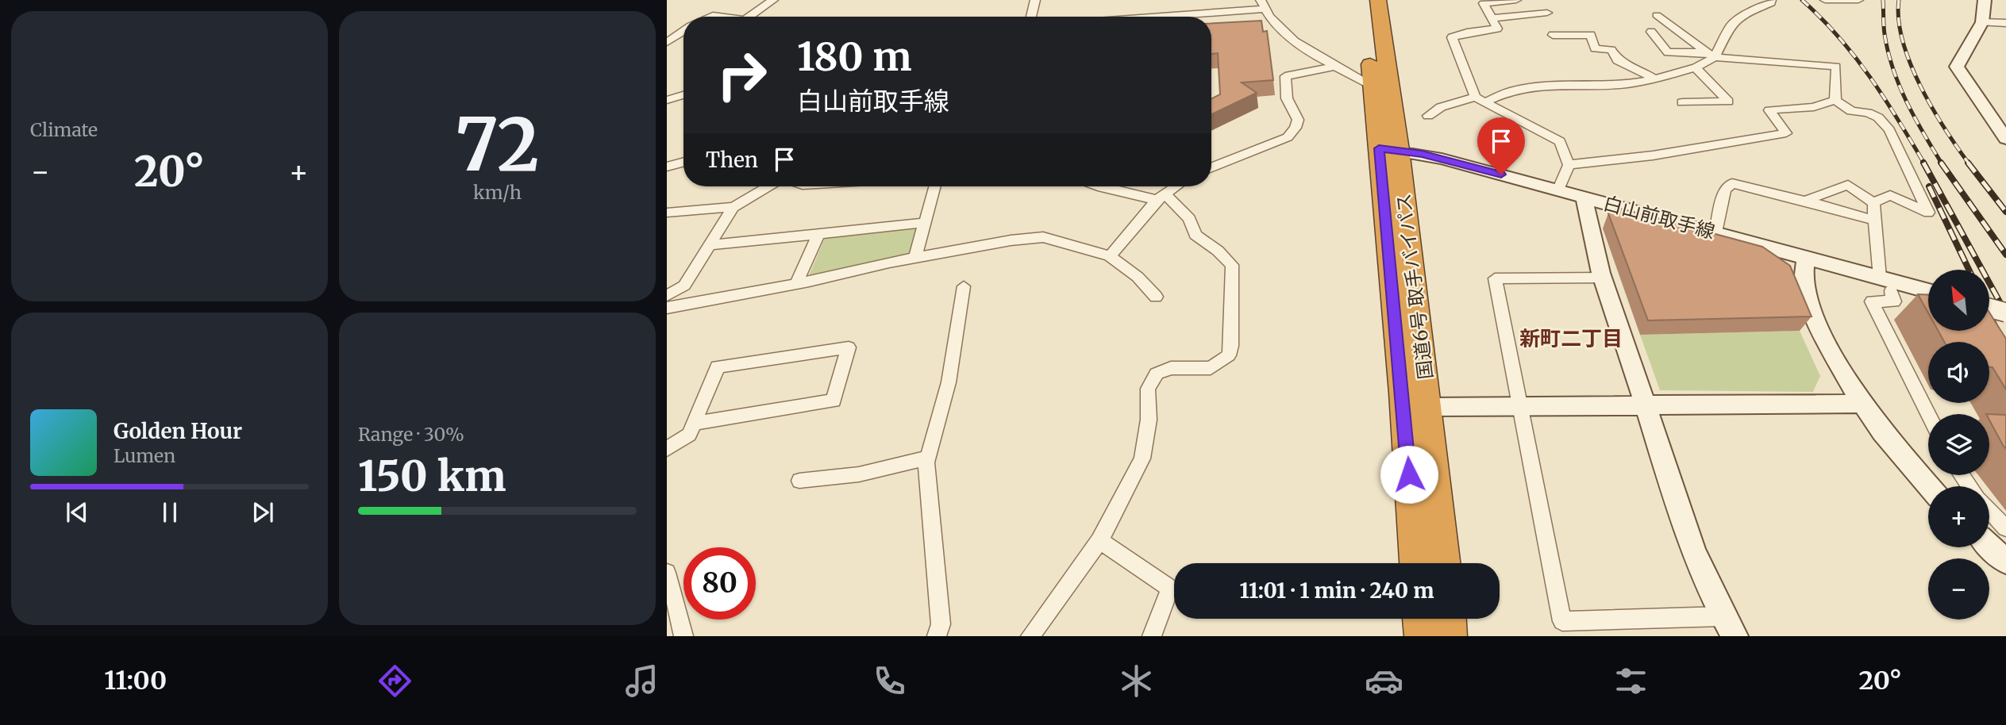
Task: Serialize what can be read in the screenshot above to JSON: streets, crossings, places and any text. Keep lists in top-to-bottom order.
{
  "streets": {
    "highway": ["国道6号 取手バイパス"],
    "street": ["白山前取手線"]
  },
  "crossings": [
    ["白山前取手線", "国道6号 取手バイパス"]
  ],
  "districts": ["新町二丁目"],
  "north": "top left",
  "page": {
    "tile": [
      "Climate",
      ["72", "km/h"],
      ["Range · 30%", "150 km"]
    ],
    "turn": ["180 m", "白山前取手線"],
    "then": "Then",
    "heat": ["−", "20°", "+"],
    "map_buttons": ["+", "−"],
    "song": ["Golden Hour", "Lumen"],
    "limit": "80",
    "trip": "11:01 · 1 min · 240 m",
    "tabs": ["11:00", "20°"]
  }
}
